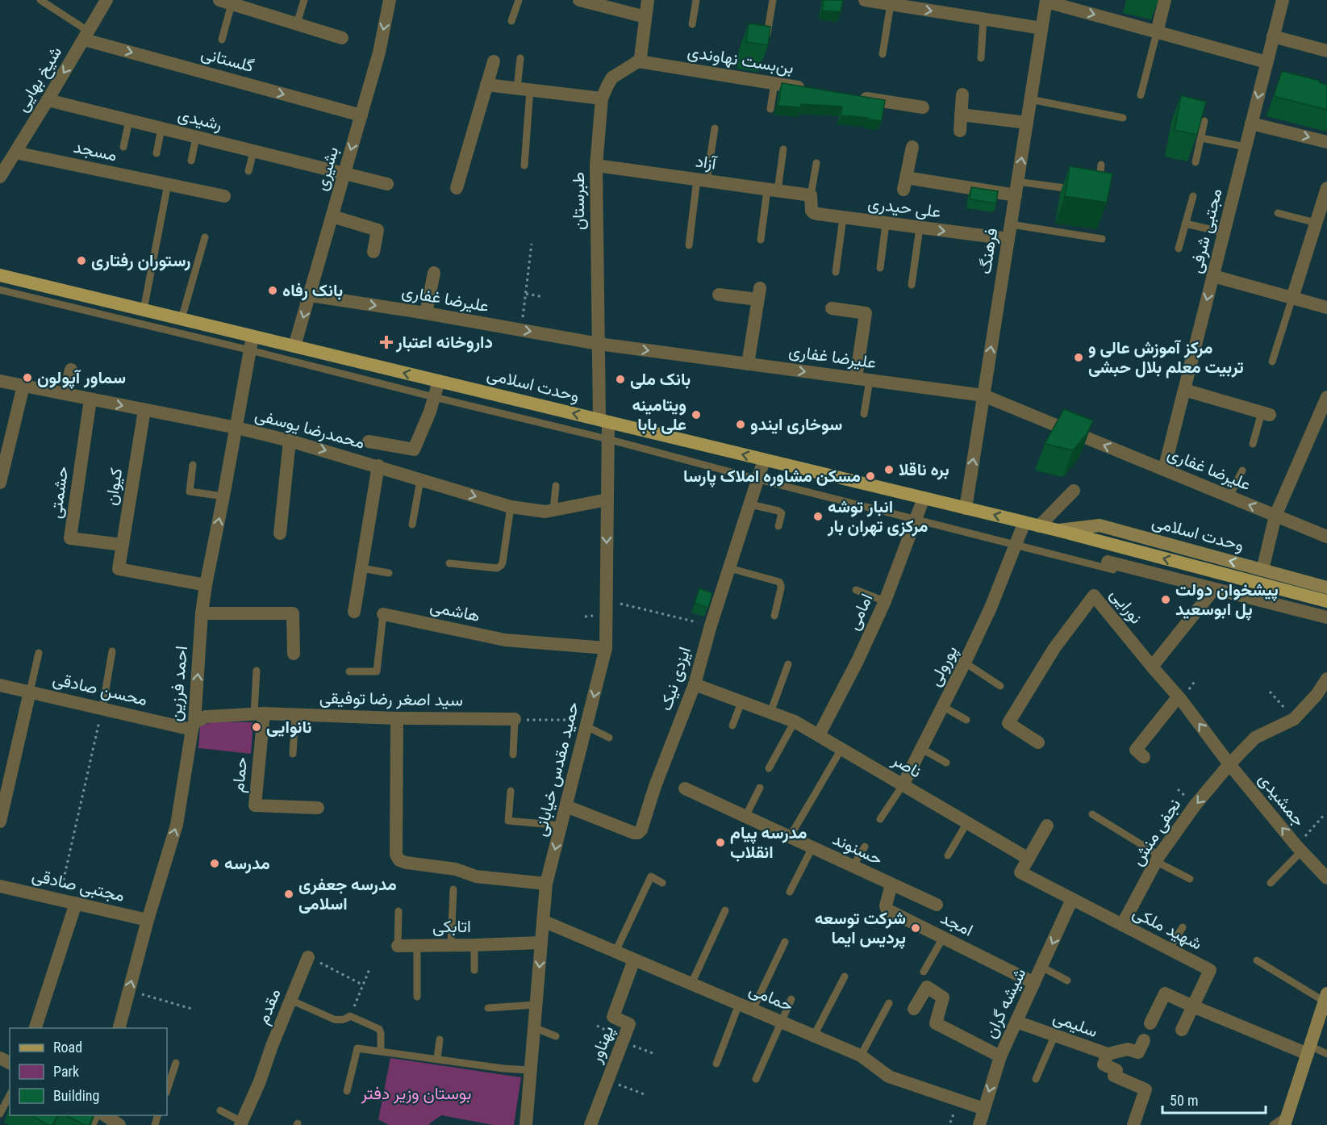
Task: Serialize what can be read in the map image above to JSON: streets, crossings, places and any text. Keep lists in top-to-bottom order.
{
  "streets": {
    "main road": ["وحدت اسلامی"],
    "street": [
      "گلستانی",
      "بن‌بست نهاوندی",
      "شیخ بهایی",
      "رشیدی",
      "مسجد",
      "آزاد",
      "بشیری",
      "طبرستان",
      "علی حیدری",
      "مجتبی شرفی",
      "فرهنگ",
      "علیرضا غفاری",
      "محمدرضا یوسفی",
      "کیوان",
      "حشمتی",
      "نورایی",
      "هاشمی",
      "امامی",
      "پورولی",
      "ایزدی نیک",
      "احمد فرزین",
      "محسن صادقی",
      "سید اصغر رضا توفیقی",
      "ناصر",
      "حمید مقدس خیابانی",
      "حمام",
      "جمشیدی",
      "نجفی منش",
      "حسنوند",
      "مجتبی صادقی",
      "امجد",
      "اتابکی",
      "شهید ملکی",
      "حمامی",
      "شیشه گران",
      "مقدم",
      "سلیمی",
      "پهناور"
    ]
  },
  "crossings": [
    ["گلستانی", "شیخ بهایی"],
    ["گلستانی", "بشیری"],
    ["بن‌بست نهاوندی", "طبرستان"],
    ["شیخ بهایی", "رشیدی"],
    ["شیخ بهایی", "مسجد"],
    ["رشیدی", "بشیری"],
    ["آزاد", "طبرستان"],
    ["آزاد", "علی حیدری"],
    ["بشیری", "علیرضا غفاری"],
    ["بشیری", "وحدت اسلامی"],
    ["طبرستان", "علیرضا غفاری"],
    ["طبرستان", "وحدت اسلامی"],
    ["طبرستان", "حمید مقدس خیابانی"],
    ["علی حیدری", "فرهنگ"],
    ["مجتبی شرفی", "علیرضا غفاری"],
    ["فرهنگ", "علیرضا غفاری"],
    ["فرهنگ", "وحدت اسلامی"],
    ["وحدت اسلامی", "امامی"],
    ["وحدت اسلامی", "پورولی"],
    ["وحدت اسلامی", "ایزدی نیک"],
    ["وحدت اسلامی", "احمد فرزین"],
    ["وحدت اسلامی", "حمید مقدس خیابانی"],
    ["محمدرضا یوسفی", "کیوان"],
    ["محمدرضا یوسفی", "حشمتی"],
    ["محمدرضا یوسفی", "احمد فرزین"],
    ["محمدرضا یوسفی", "حمید مقدس خیابانی"],
    ["کیوان", "حشمتی"],
    ["کیوان", "احمد فرزین"],
    ["نورایی", "جمشیدی"],
    ["نورایی", "نجفی منش"],
    ["هاشمی", "حمید مقدس خیابانی"],
    ["امامی", "ناصر"],
    ["پورولی", "ناصر"],
    ["ایزدی نیک", "ناصر"],
    ["ایزدی نیک", "حمید مقدس خیابانی"],
    ["احمد فرزین", "محسن صادقی"],
    ["احمد فرزین", "سید اصغر رضا توفیقی"],
    ["احمد فرزین", "مجتبی صادقی"],
    ["محسن صادقی", "سید اصغر رضا توفیقی"],
    ["سید اصغر رضا توفیقی", "حمام"],
    ["حمید مقدس خیابانی", "اتابکی"],
    ["حمید مقدس خیابانی", "حمامی"],
    ["جمشیدی", "نجفی منش"],
    ["نجفی منش", "شهید ملکی"],
    ["حسنوند", "امجد"],
    ["امجد", "شیشه گران"],
    ["شهید ملکی", "شیشه گران"],
    ["حمامی", "شیشه گران"],
    ["حمامی", "پهناور"],
    ["شیشه گران", "سلیمی"]
  ],
  "one_way": [
    "شیخ بهایی",
    "مجتبی شرفی",
    "فرهنگ",
    "وحدت اسلامی",
    "محمدرضا یوسفی",
    "احمد فرزین",
    "حمید مقدس خیابانی",
    "جمشیدی",
    "نجفی منش",
    "شیشه گران"
  ],
  "parks": ["بوستان وزیر دفتر"],
  "places": {
    "other": [
      "رستوران رفتاری",
      "بانک رفاه",
      "مرکز آموزش عالی و تربیت معلم بلال حبشی",
      "سماور آپولون",
      "بانک ملی",
      "ویتامینه علی بابا",
      "سوخاری ایندو",
      "بره ناقلا",
      "مسکن مشاوره املاک پارسا",
      "انبار توشه مرکزی تهران بار",
      "پیشخوان دولت پل ابوسعید",
      "نانوایی",
      "مدرسه پیام انقلاب",
      "مدرسه",
      "مدرسه جعفری اسلامی",
      "شرکت توسعه پردیس ایما"
    ],
    "health": ["داروخانه اعتبار"]
  },
  "legend": ["Road", "Park", "Building"],
  "scale_bar": "50 m"
}
